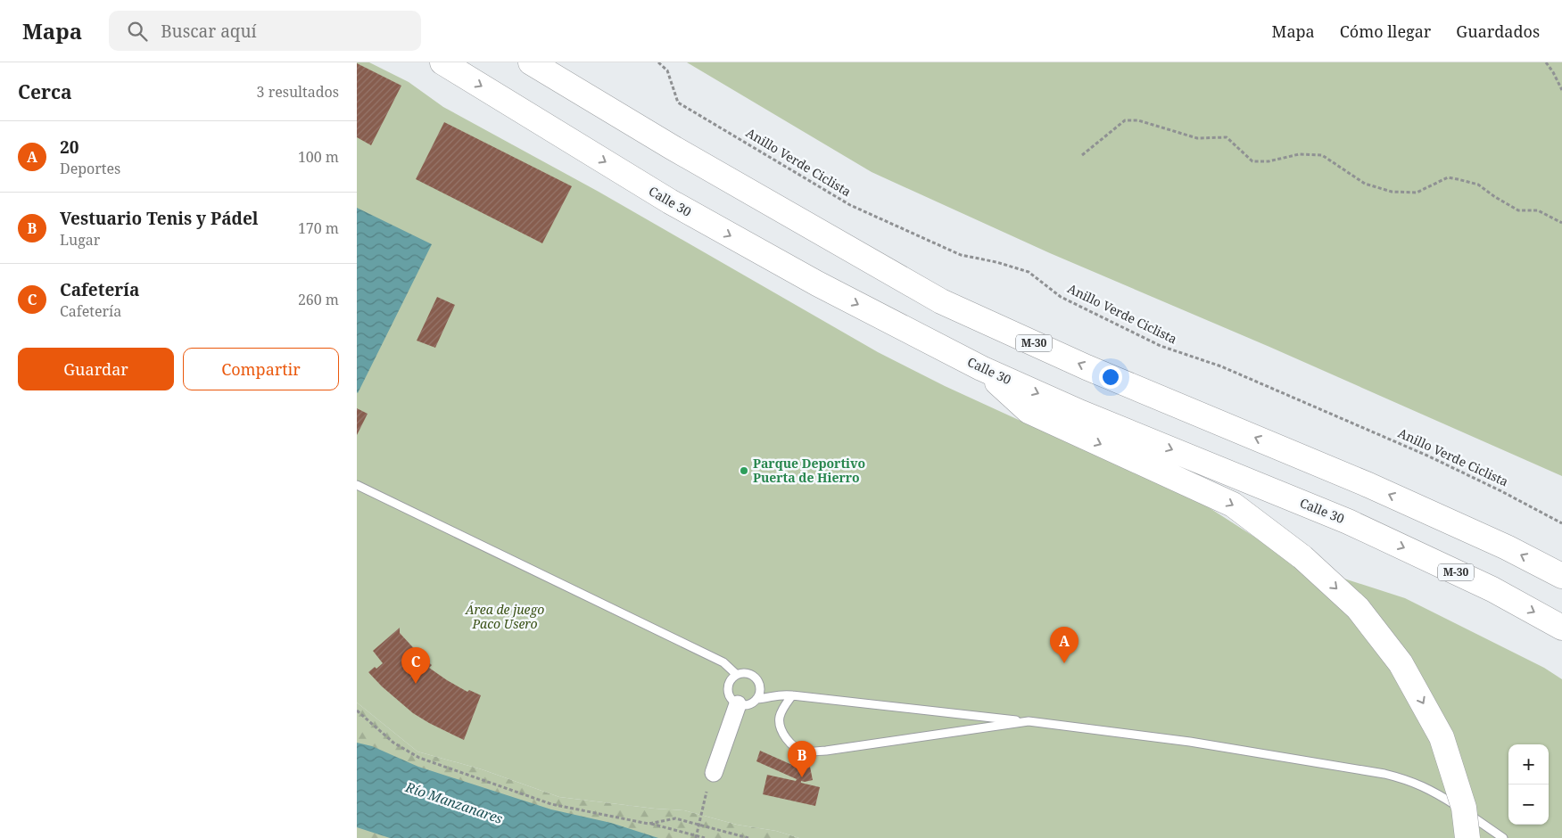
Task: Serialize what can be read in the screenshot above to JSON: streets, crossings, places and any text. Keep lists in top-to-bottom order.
{
  "streets": {
    "highway": ["Calle 30", "M-30"],
    "path": ["Anillo Verde Ciclista"]
  },
  "water": ["Río Manzanares"],
  "parks": ["Área de juego Paco Usero"],
  "places": ["Parque Deportivo Puerta de Hierro"],
  "page": {
    "header": "Mapa",
    "search": "Buscar aquí",
    "nav": ["Mapa", "Cómo llegar", "Guardados"],
    "heading": ["Cerca", "3 resultados"],
    "list": [
      {
        "mark": "A",
        "name": "20",
        "note": "Deportes",
        "value": "100 m"
      },
      {
        "mark": "B",
        "name": "Vestuario Tenis y Pádel",
        "note": "Lugar",
        "value": "170 m"
      },
      {
        "mark": "C",
        "name": "Cafetería",
        "note": "Cafetería",
        "value": "260 m"
      }
    ],
    "buttons": ["Guardar", "Compartir"],
    "pins": ["A", "C", "B"],
    "map_buttons": ["+", "−"]
  }
}
